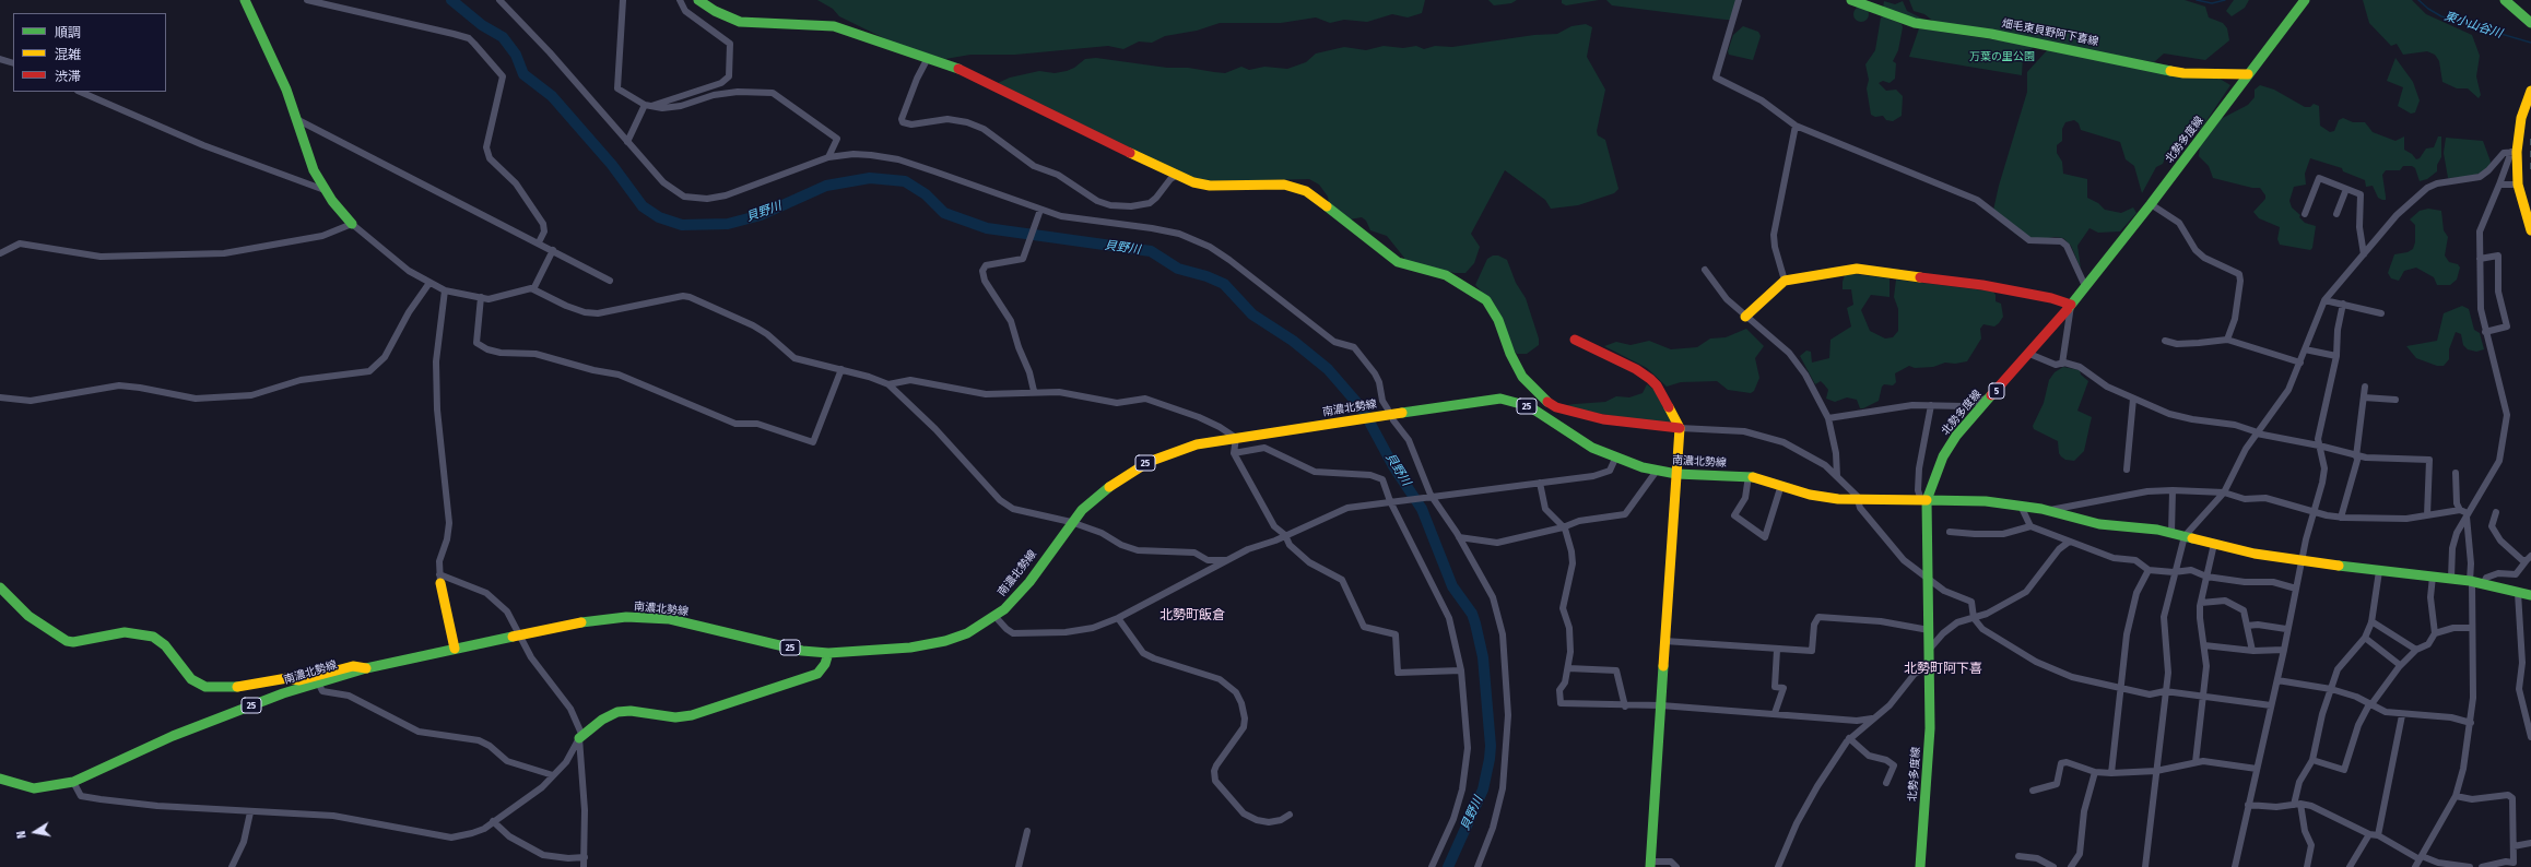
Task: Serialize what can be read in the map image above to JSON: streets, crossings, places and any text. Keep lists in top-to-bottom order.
{
  "streets": {
    "street": [
      "畑毛東貝野阿下喜線",
      "北勢多度線",
      "5",
      "25",
      "南濃北勢線"
    ]
  },
  "crossings": [
    ["畑毛東貝野阿下喜線", "北勢多度線"],
    ["北勢多度線", "南濃北勢線"]
  ],
  "districts": ["北勢町飯倉", "北勢町阿下喜"],
  "water": ["東小山谷川", "貝野川"],
  "parks": ["万葉の里公園"],
  "legend": ["順調", "混雑", "渋滞"],
  "north": "left"
}
